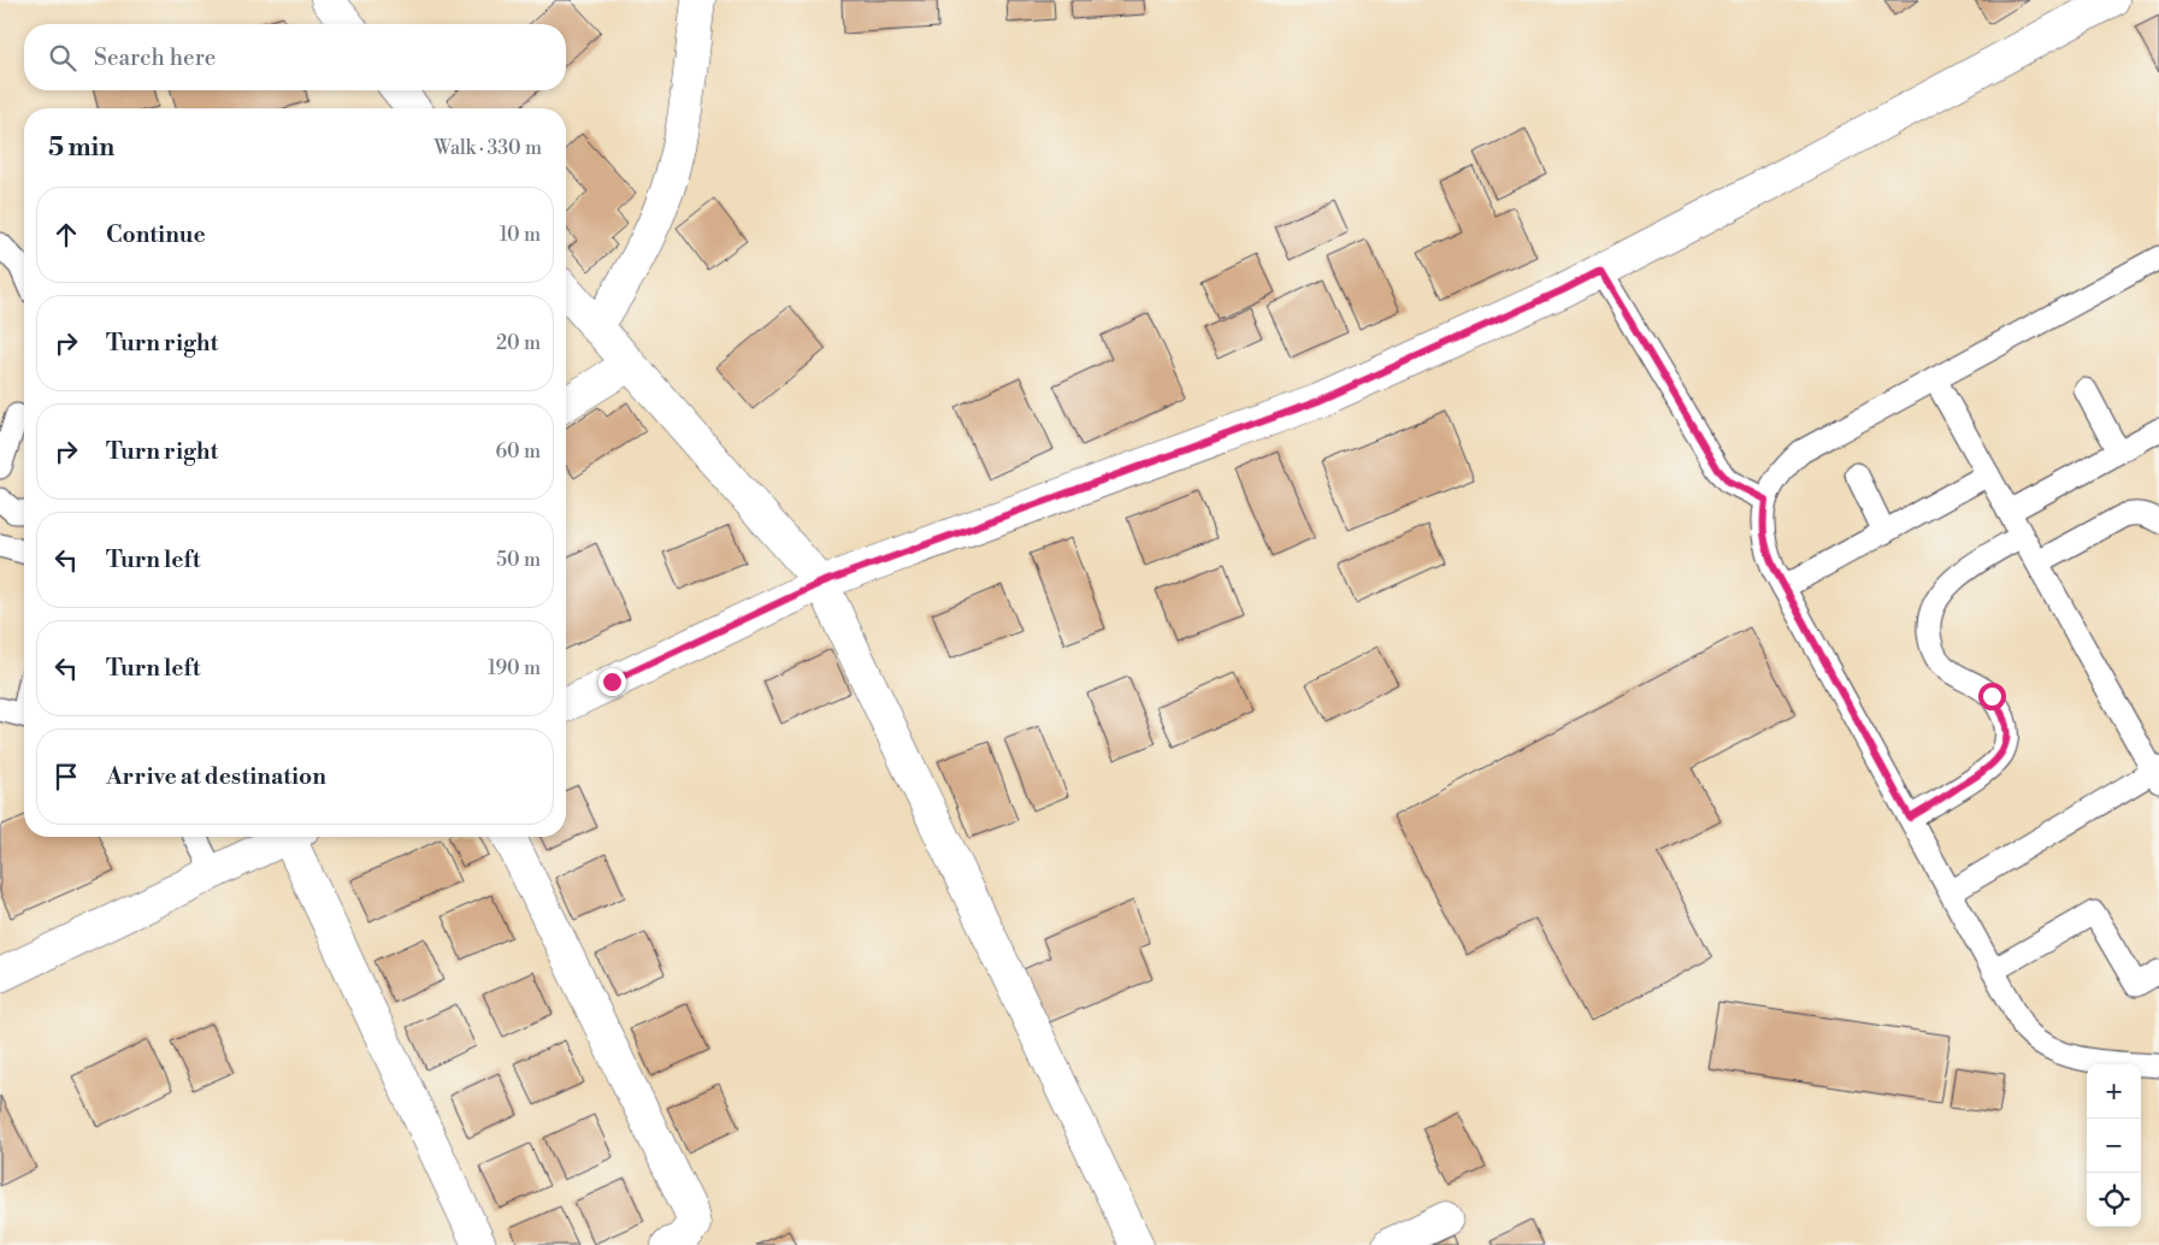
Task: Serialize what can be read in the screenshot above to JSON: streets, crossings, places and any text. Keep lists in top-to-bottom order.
{
  "page": {
    "search": "Search here",
    "heading": ["5 min", "Walk · 330 m"],
    "list": [
      ["Continue", "10 m"],
      ["Turn right", "20 m"],
      ["Turn right", "60 m"],
      ["Turn left", "50 m"],
      ["Turn left", "190 m"],
      "Arrive at destination"
    ],
    "map_buttons": ["+", "−"]
  }
}
